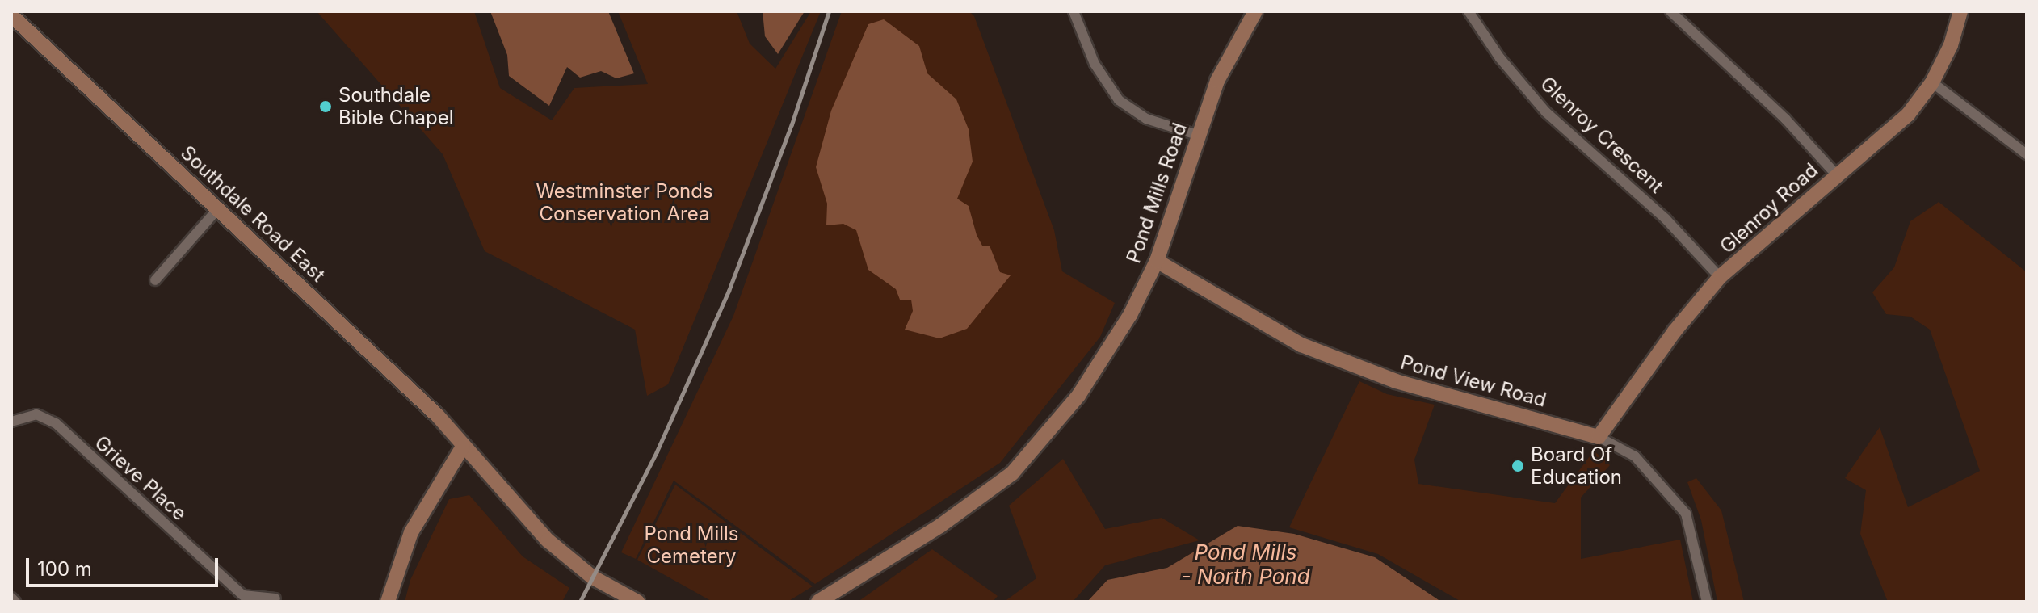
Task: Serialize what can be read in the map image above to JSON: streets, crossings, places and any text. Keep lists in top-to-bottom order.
{
  "streets": {
    "main road": [
      "Pond Mills Road",
      "Glenroy Road",
      "Southdale Road East",
      "Pond View Road"
    ],
    "street": ["Glenroy Crescent", "Grieve Place"]
  },
  "crossings": [
    ["Glenroy Crescent", "Glenroy Road"],
    ["Pond Mills Road", "Pond View Road"],
    ["Glenroy Road", "Pond View Road"]
  ],
  "water": ["Pond Mills - North Pond"],
  "parks": ["Westminster Ponds Conservation Area", "Pond Mills Cemetery"],
  "places": ["Southdale Bible Chapel", "Board Of Education"],
  "scale_bar": "100 m"
}
